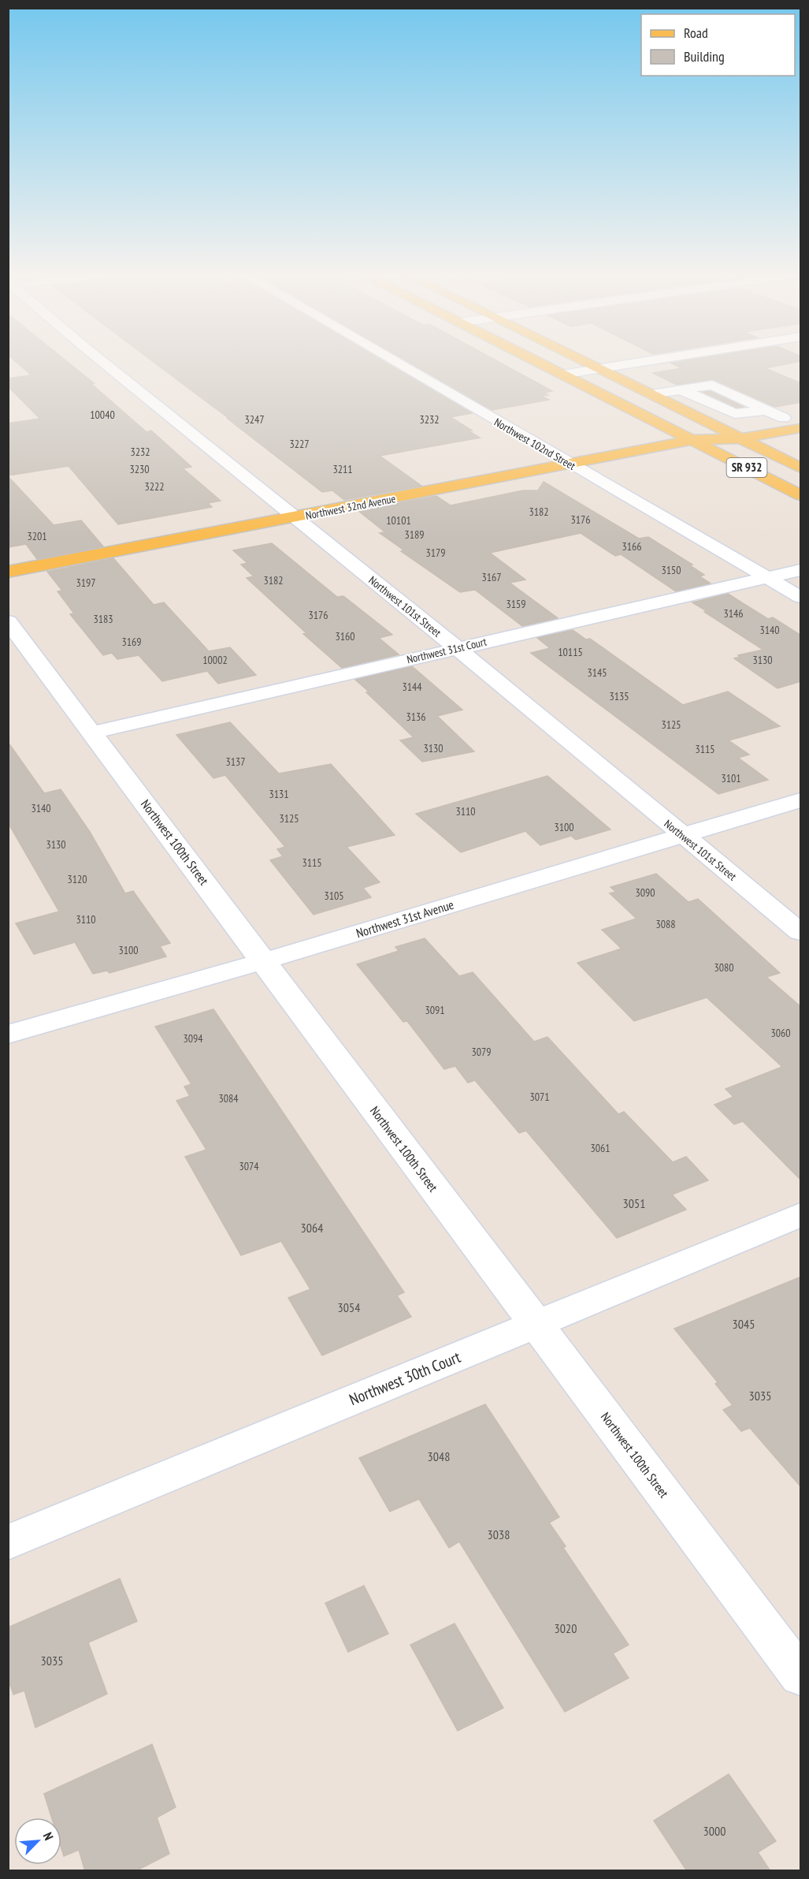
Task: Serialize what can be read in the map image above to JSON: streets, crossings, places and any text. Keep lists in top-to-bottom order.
{
  "streets": {
    "main road": ["SR 932", "Northwest 32nd Avenue"],
    "street": [
      "Northwest 102nd Street",
      "Northwest 101st Street",
      "Northwest 31st Court",
      "Northwest 100th Street",
      "Northwest 31st Avenue",
      "Northwest 30th Court"
    ]
  },
  "crossings": [
    ["Northwest 102nd Street", "Northwest 32nd Avenue"],
    ["Northwest 102nd Street", "Northwest 31st Court"],
    ["SR 932", "Northwest 32nd Avenue"],
    ["Northwest 32nd Avenue", "Northwest 101st Street"],
    ["Northwest 101st Street", "Northwest 31st Court"],
    ["Northwest 101st Street", "Northwest 31st Avenue"],
    ["Northwest 31st Court", "Northwest 100th Street"],
    ["Northwest 100th Street", "Northwest 31st Avenue"],
    ["Northwest 100th Street", "Northwest 30th Court"]
  ],
  "house_numbers": [
    "10040",
    "3247",
    "3232",
    "3227",
    "3232",
    "3230",
    "3211",
    "3222",
    "3182",
    "3176",
    "10101",
    "3189",
    "3201",
    "3166",
    "3179",
    "3150",
    "3167",
    "3182",
    "3197",
    "3159",
    "3146",
    "3176",
    "3183",
    "3140",
    "3160",
    "3169",
    "10115",
    "10002",
    "3130",
    "3145",
    "3144",
    "3135",
    "3136",
    "3125",
    "3130",
    "3115",
    "3137",
    "3101",
    "3131",
    "3140",
    "3110",
    "3125",
    "3100",
    "3130",
    "3115",
    "3120",
    "3090",
    "3105",
    "3110",
    "3088",
    "3100",
    "3080",
    "3091",
    "3060",
    "3094",
    "3079",
    "3071",
    "3084",
    "3061",
    "3074",
    "3051",
    "3064",
    "3054",
    "3045",
    "3035",
    "3048",
    "3038",
    "3020",
    "3035",
    "3000"
  ],
  "legend": ["Road", "Building"],
  "north": "top right"
}
